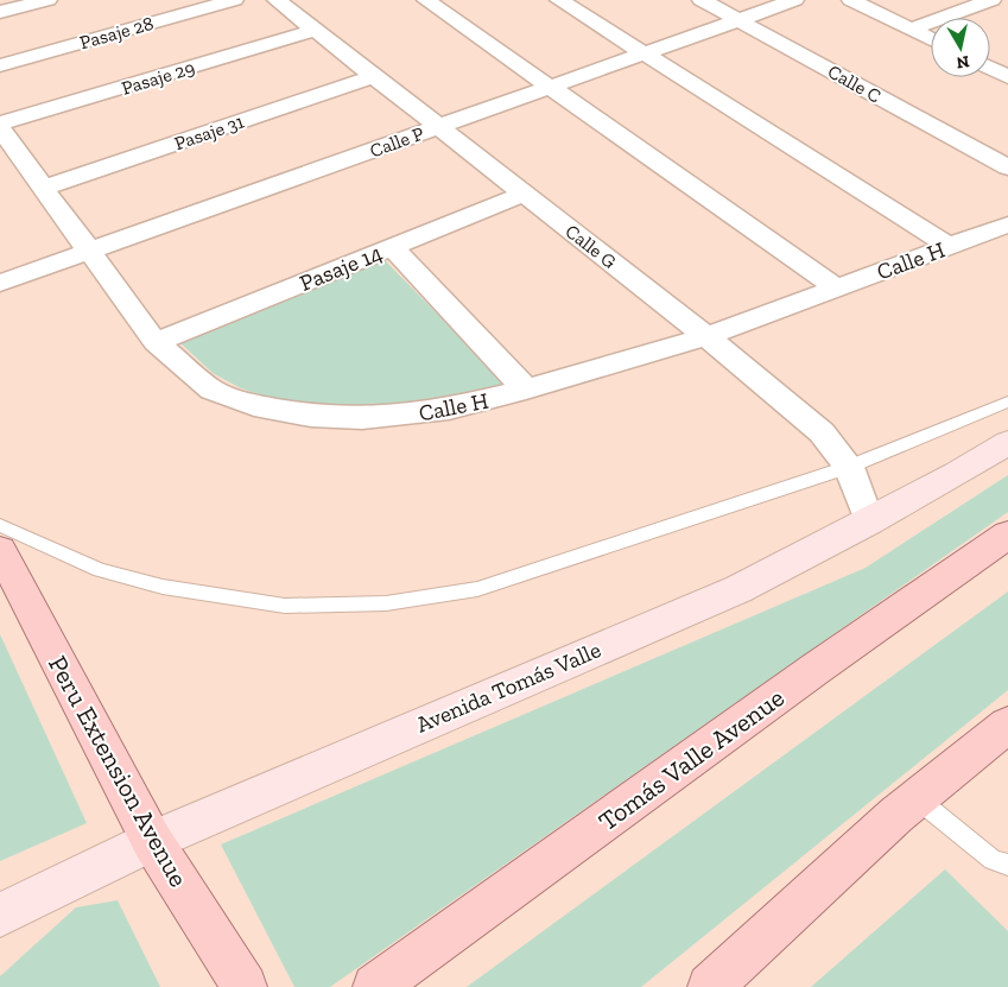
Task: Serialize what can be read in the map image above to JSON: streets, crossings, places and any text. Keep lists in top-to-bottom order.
{
  "streets": {
    "main road": ["Avenida Tomás Valle", "Tomás Valle Avenue", "Peru Extension Avenue"],
    "street": [
      "Pasaje 28",
      "Pasaje 29",
      "Calle C",
      "Pasaje 31",
      "Calle P",
      "Calle G",
      "Calle H",
      "Pasaje 14"
    ]
  },
  "crossings": [
    ["Pasaje 29", "Calle G"],
    ["Pasaje 29", "Calle H"],
    ["Calle C", "Calle P"],
    ["Pasaje 31", "Calle G"],
    ["Pasaje 31", "Calle H"],
    ["Calle P", "Calle G"],
    ["Calle P", "Calle H"],
    ["Calle G", "Calle H"],
    ["Calle G", "Pasaje 14"],
    ["Calle G", "Avenida Tomás Valle"],
    ["Calle H", "Pasaje 14"],
    ["Avenida Tomás Valle", "Peru Extension Avenue"]
  ],
  "north": "bottom"
}
